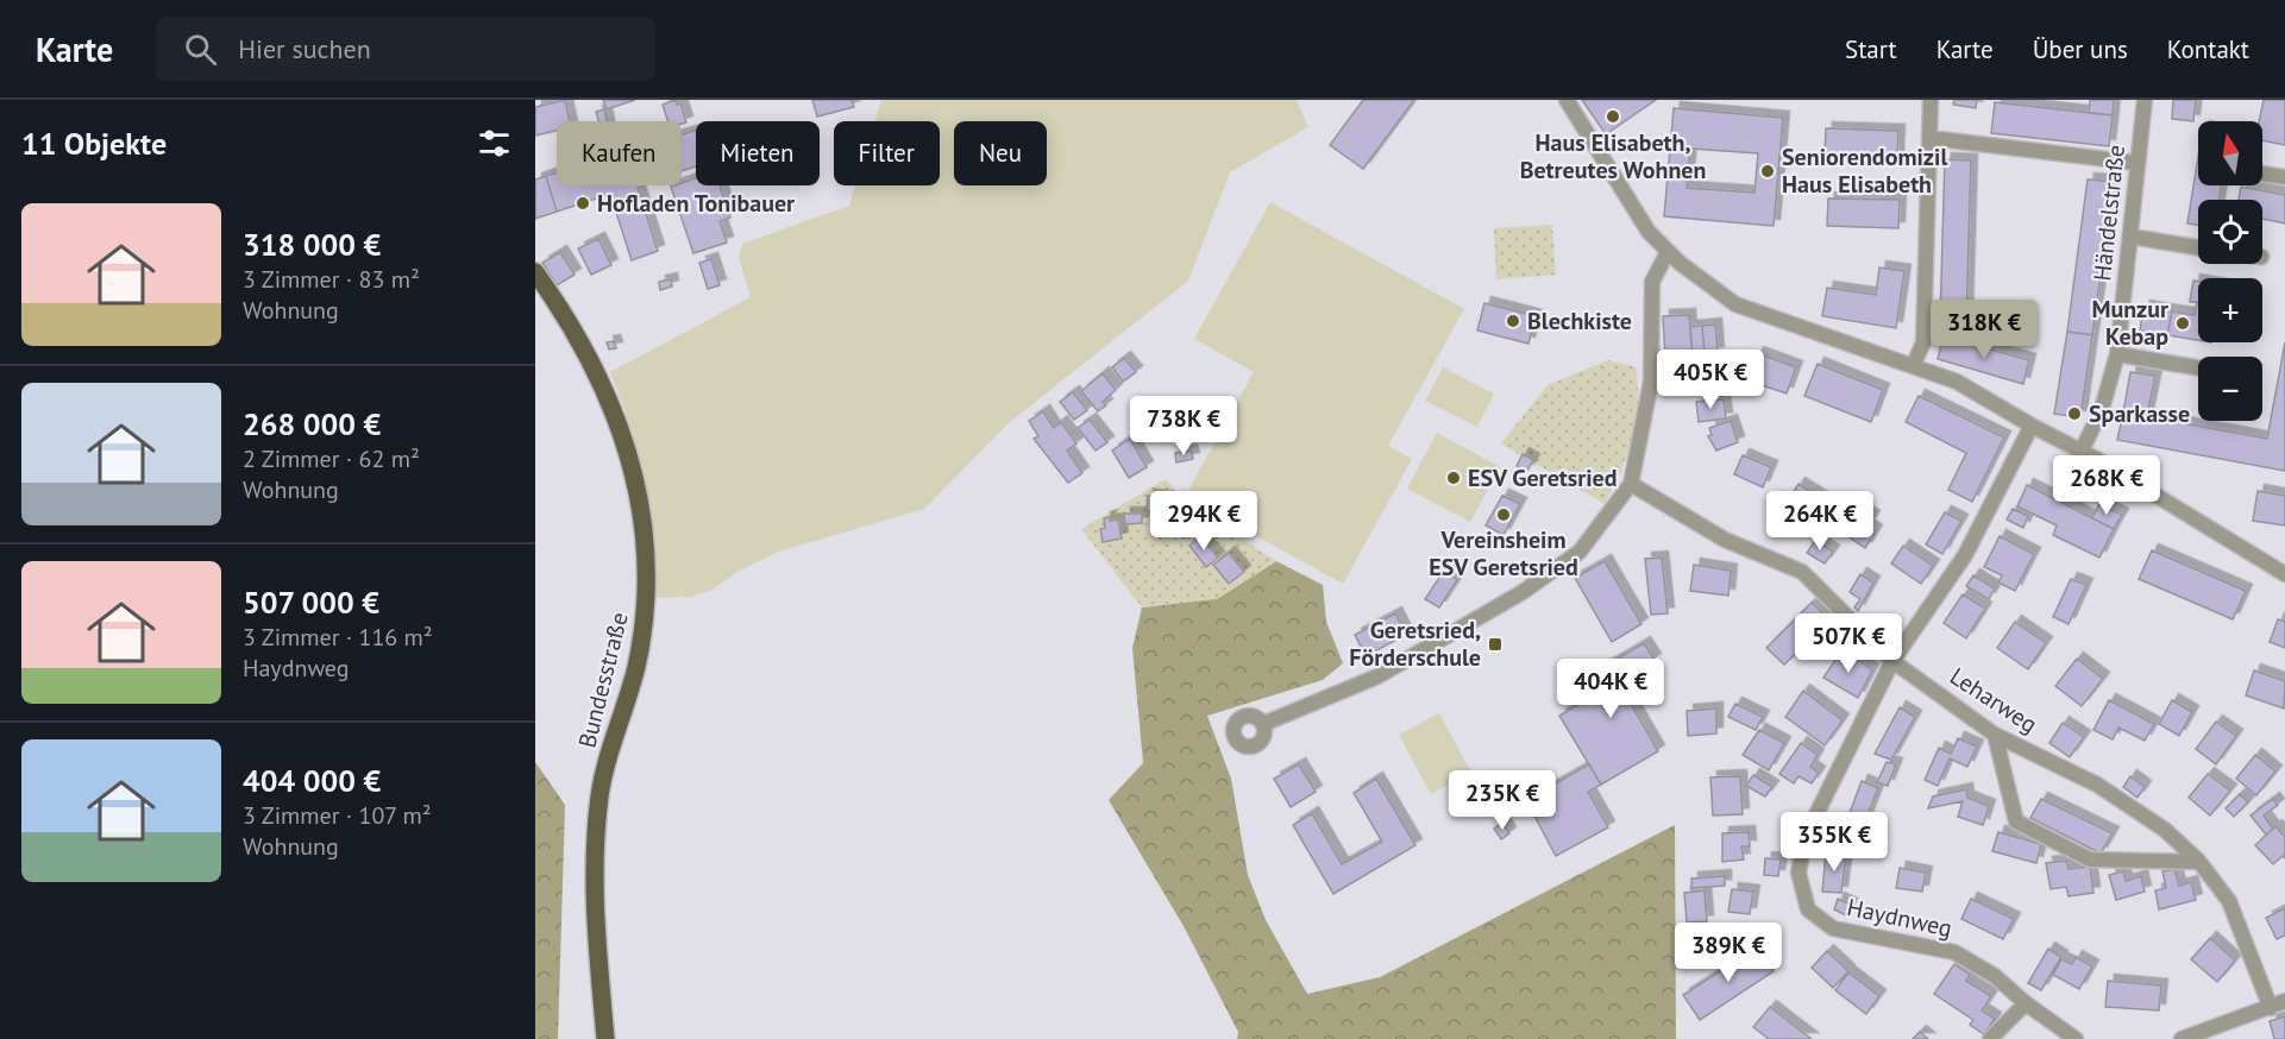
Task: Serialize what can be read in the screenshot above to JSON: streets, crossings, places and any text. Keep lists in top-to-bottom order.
{
  "streets": {
    "main road": ["Bundesstraße"],
    "street": ["Händelstraße", "Leharweg", "Haydnweg"]
  },
  "crossings": [
    ["Leharweg", "Haydnweg"]
  ],
  "places": {
    "other": [
      "Haus Elisabeth, Betreutes Wohnen",
      "Seniorendomizil Haus Elisabeth",
      "Hofladen Tonibauer",
      "Blechkiste",
      "Munzur Kebap",
      "Sparkasse",
      "ESV Geretsried",
      "Vereinsheim ESV Geretsried"
    ],
    "transit": ["Geretsried, Förderschule"]
  },
  "north": "top",
  "page": {
    "header": "Karte",
    "search": "Hier suchen",
    "nav": [
      "Start",
      "Karte",
      "Über uns",
      "Kontakt"
    ],
    "heading": "11 Objekte",
    "map_buttons": ["+", "−"],
    "chip": [
      "Kaufen",
      "Mieten",
      "Filter",
      "Neu"
    ],
    "list": [
      {
        "name": "318 000 €",
        "note": "3 Zimmer · 83 m² · Wohnung"
      },
      {
        "name": "268 000 €",
        "note": "2 Zimmer · 62 m² · Wohnung"
      },
      {
        "name": "507 000 €",
        "note": "3 Zimmer · 116 m² · Haydnweg"
      },
      {
        "name": "404 000 €",
        "note": "3 Zimmer · 107 m² · Wohnung"
      }
    ],
    "price": [
      "318K €",
      "405K €",
      "738K €",
      "268K €",
      "294K €",
      "264K €",
      "507K €",
      "404K €",
      "235K €",
      "355K €",
      "389K €"
    ]
  }
}
